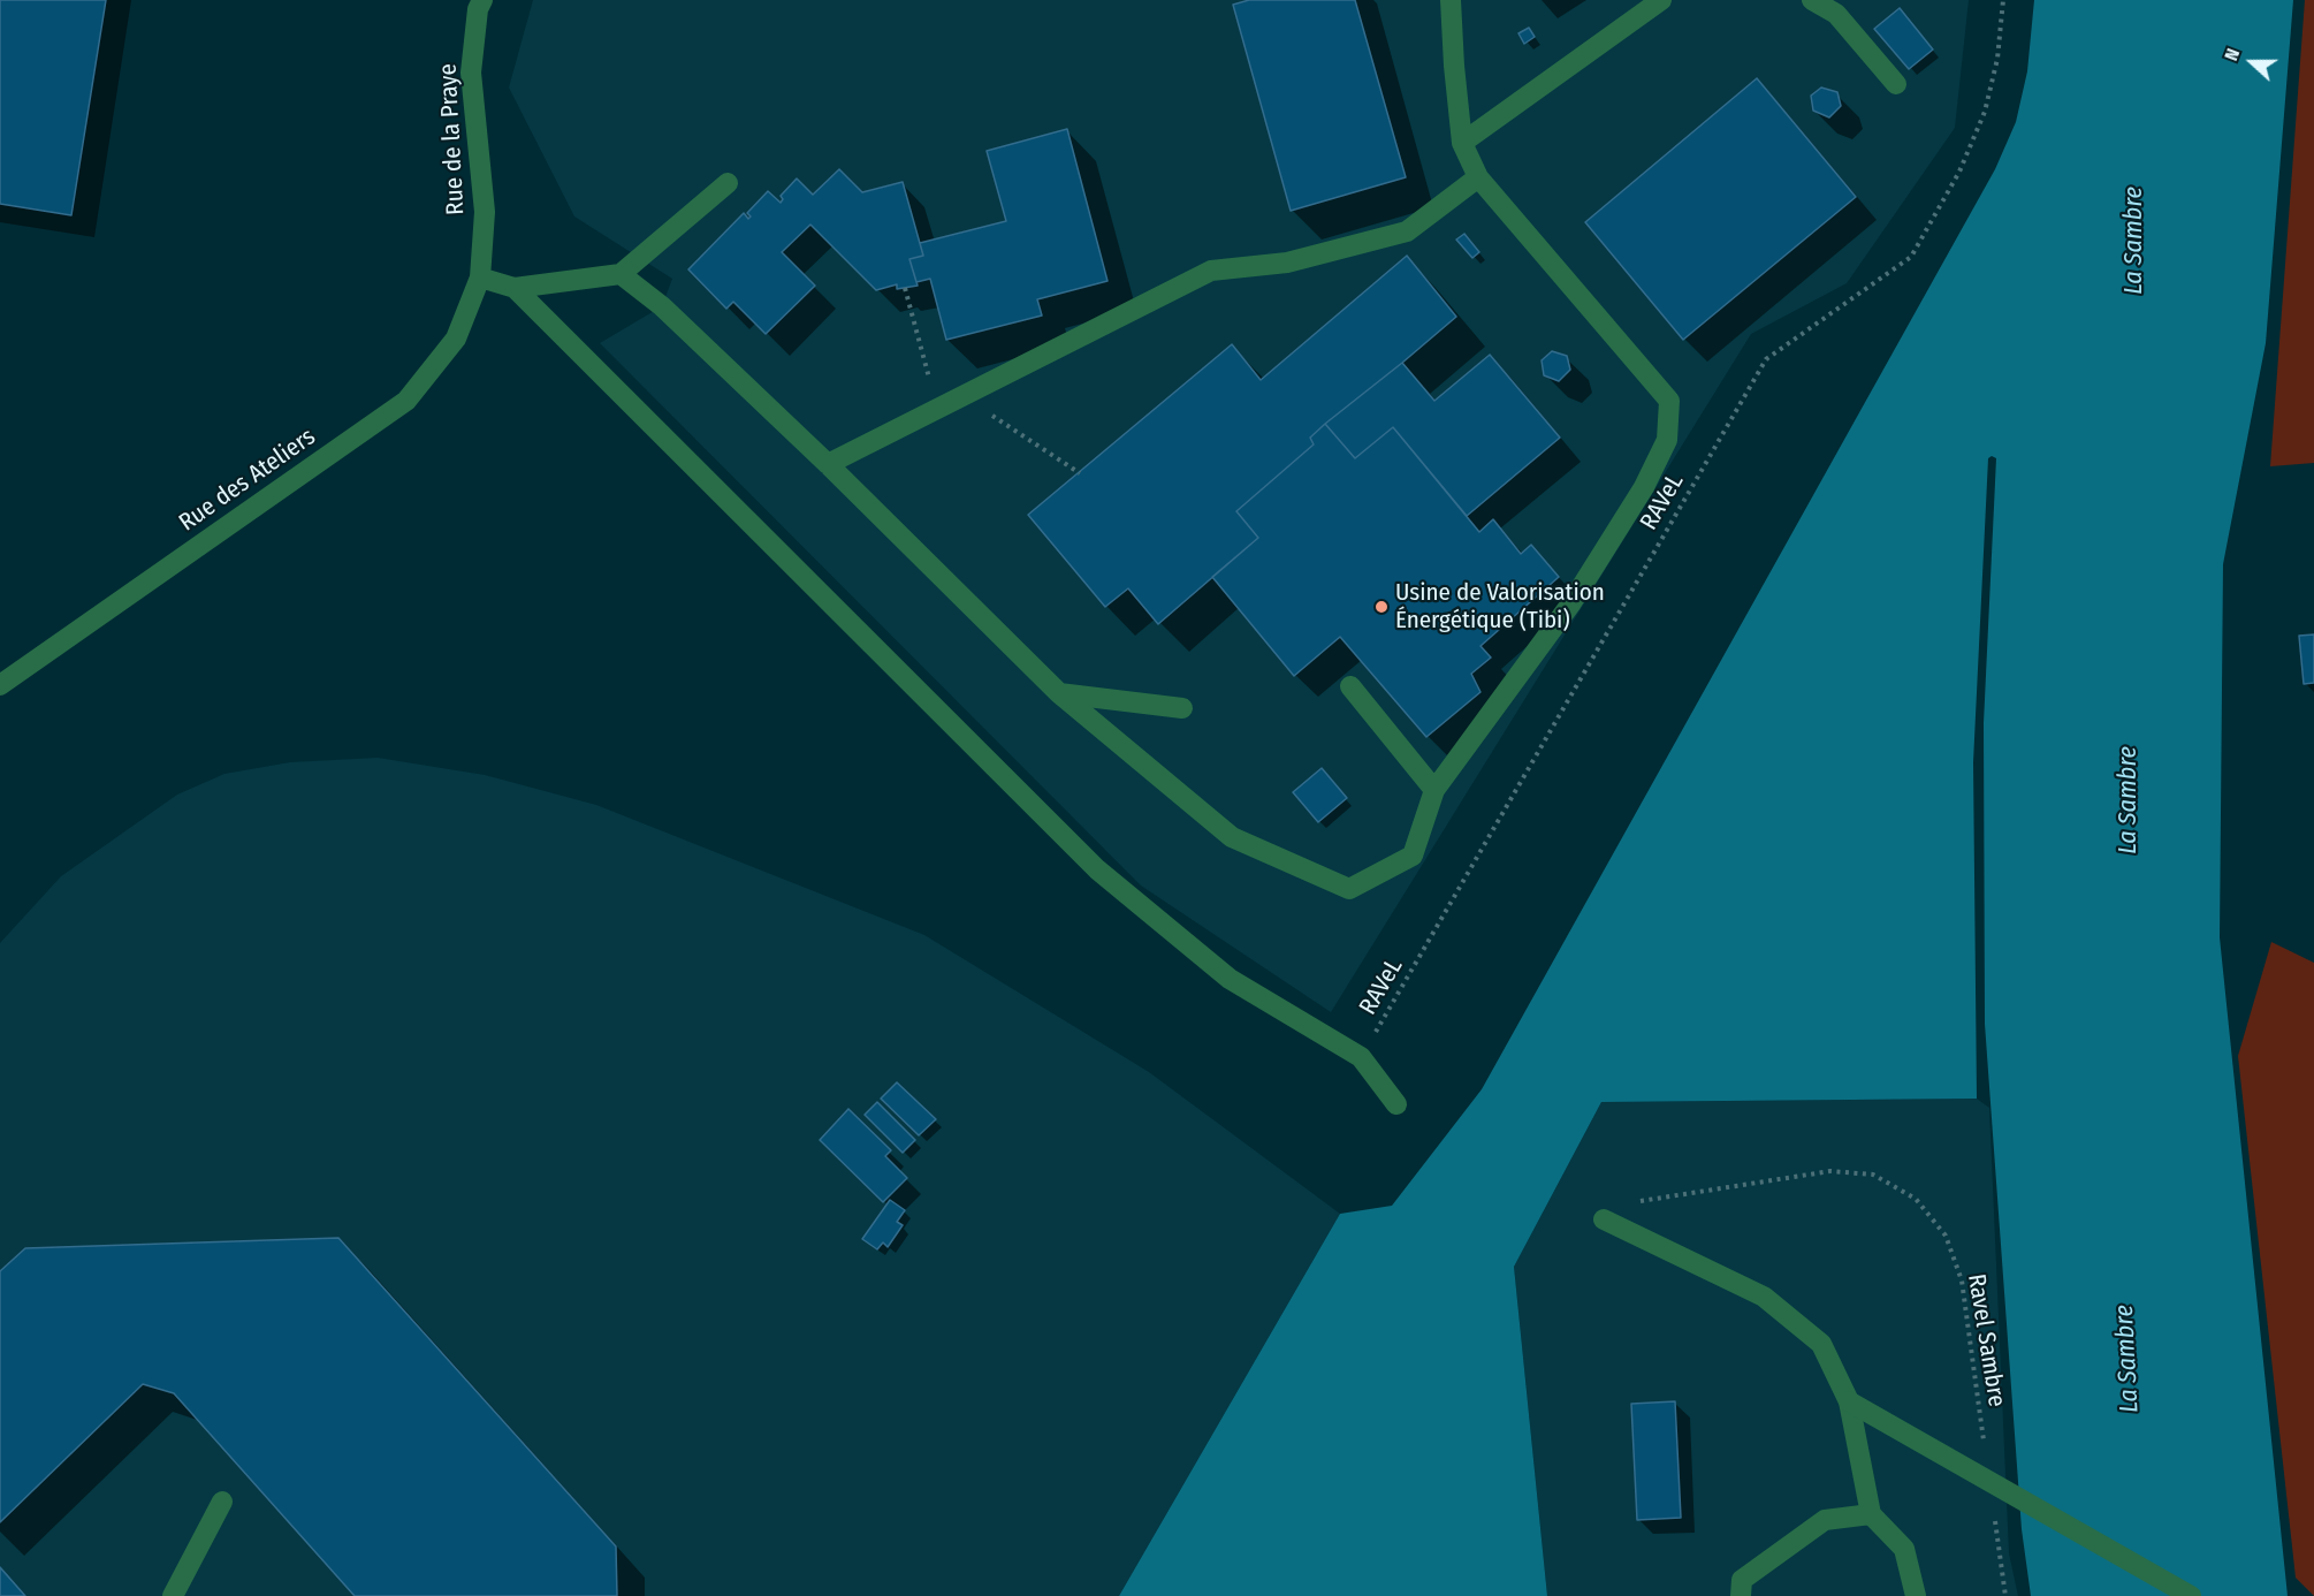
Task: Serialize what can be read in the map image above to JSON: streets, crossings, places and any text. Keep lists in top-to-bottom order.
{
  "streets": {
    "street": ["Rue de la Praye", "Rue des Ateliers"],
    "path": ["RAVeL", "Ravel Sambre"]
  },
  "crossings": [
    ["Rue de la Praye", "Rue des Ateliers"]
  ],
  "water": ["La Sambre"],
  "places": ["Usine de Valorisation Énergétique (Tibi)"],
  "north": "left"
}
